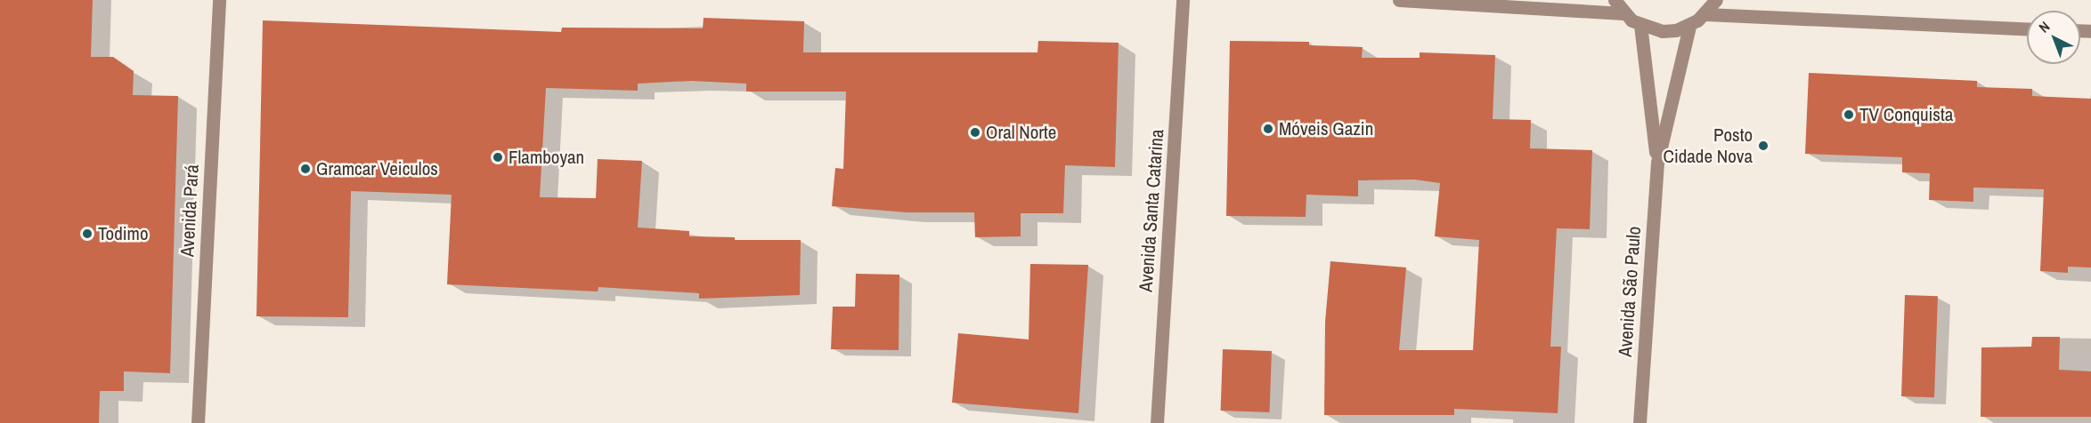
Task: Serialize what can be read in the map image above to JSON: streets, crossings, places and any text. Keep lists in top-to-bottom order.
{
  "streets": {
    "street": ["Avenida Pará", "Avenida Santa Catarina", "Avenida São Paulo"]
  },
  "places": [
    "TV Conquista",
    "Móveis Gazin",
    "Oral Norte",
    "Posto Cidade Nova",
    "Flamboyan",
    "Gramcar Veiculos",
    "Todimo"
  ],
  "north": "top left"
}
